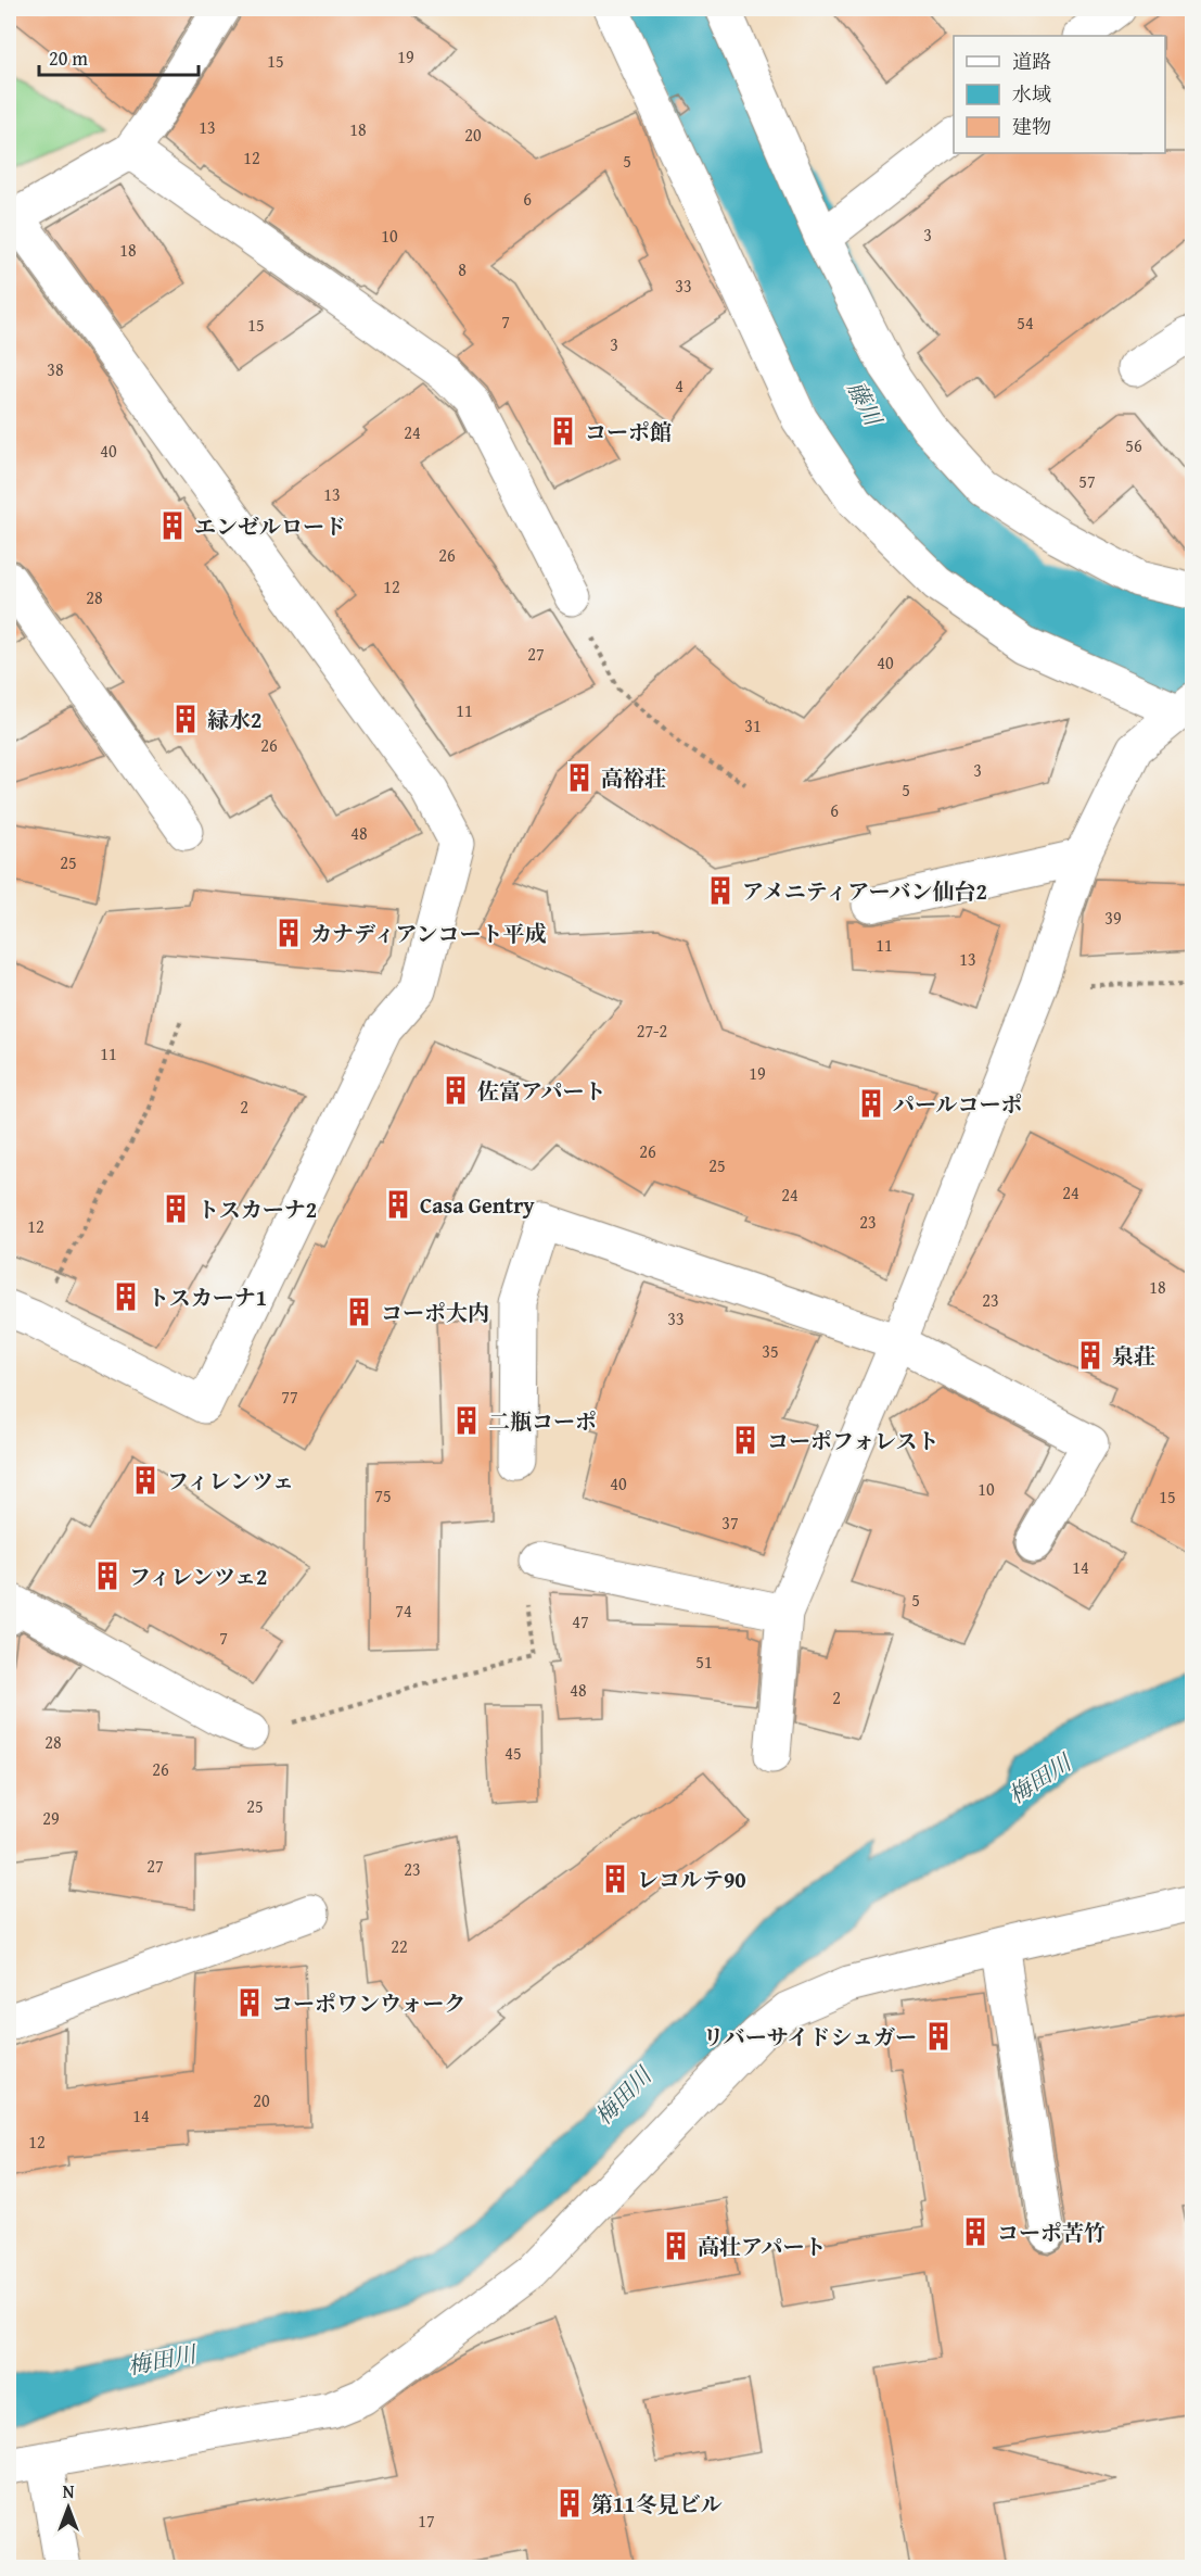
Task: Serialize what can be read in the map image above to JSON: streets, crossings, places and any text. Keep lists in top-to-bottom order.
{
  "water": ["藤川", "梅田川"],
  "places": {
    "building": [
      "コーポ館",
      "エンゼルロード",
      "緑水2",
      "高裕荘",
      "アメニティアーバン仙台2",
      "カナディアンコート平成",
      "佐富アパート",
      "パールコーポ",
      "Casa Gentry",
      "トスカーナ2",
      "トスカーナ1",
      "コーポ大内",
      "泉荘",
      "二瓶コーポ",
      "コーポフォレスト",
      "フィレンツェ",
      "フィレンツェ2",
      "レコルテ90",
      "コーポワンウォーク",
      "リバーサイドシュガー",
      "コーポ苦竹",
      "高壮アパート",
      "第11冬見ビル"
    ]
  },
  "house_numbers": [
    "19",
    "15",
    "13",
    "18",
    "20",
    "12",
    "5",
    "6",
    "3",
    "10",
    "18",
    "8",
    "33",
    "7",
    "54",
    "15",
    "3",
    "38",
    "4",
    "24",
    "56",
    "40",
    "57",
    "13",
    "26",
    "12",
    "28",
    "27",
    "40",
    "11",
    "31",
    "26",
    "3",
    "5",
    "6",
    "48",
    "25",
    "39",
    "11",
    "13",
    "27-2",
    "11",
    "19",
    "2",
    "26",
    "25",
    "24",
    "24",
    "23",
    "12",
    "18",
    "23",
    "33",
    "35",
    "77",
    "40",
    "10",
    "75",
    "15",
    "37",
    "14",
    "5",
    "74",
    "47",
    "7",
    "51",
    "48",
    "2",
    "28",
    "45",
    "26",
    "25",
    "29",
    "27",
    "23",
    "22",
    "20",
    "14",
    "12",
    "17"
  ],
  "legend": ["道路", "水域", "建物"],
  "scale_bar": "20 m",
  "north": "top"
}
